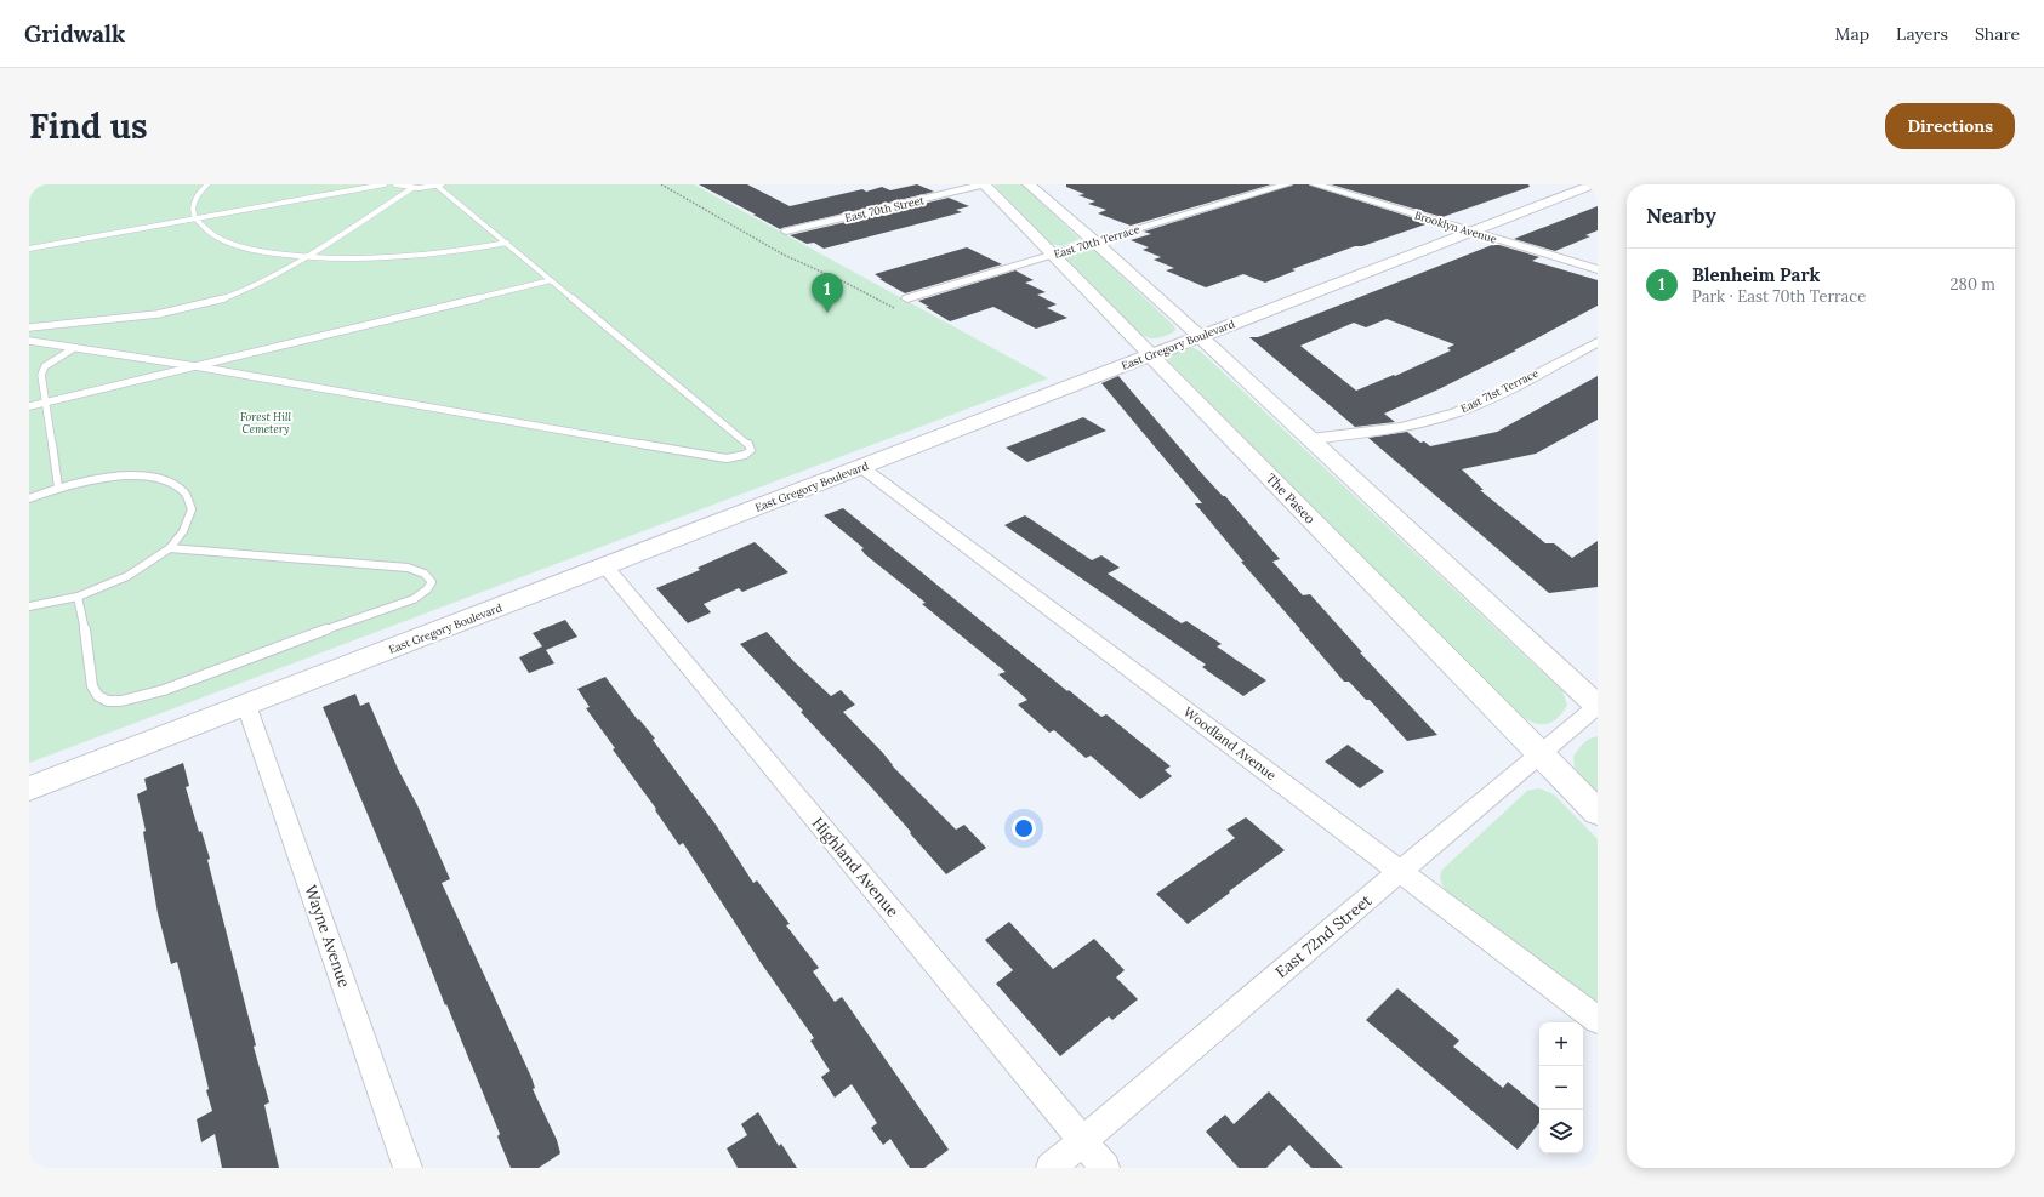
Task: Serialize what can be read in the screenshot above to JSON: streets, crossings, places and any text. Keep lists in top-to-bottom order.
{
  "streets": {
    "main road": ["East Gregory Boulevard", "The Paseo"],
    "street": [
      "East 70th Street",
      "Brooklyn Avenue",
      "East 70th Terrace",
      "East 71st Terrace",
      "Woodland Avenue",
      "Highland Avenue",
      "Wayne Avenue",
      "East 72nd Street"
    ]
  },
  "crossings": [
    ["East 70th Street", "The Paseo"],
    ["Brooklyn Avenue", "East Gregory Boulevard"],
    ["East 70th Terrace", "The Paseo"],
    ["East Gregory Boulevard", "The Paseo"],
    ["East Gregory Boulevard", "Woodland Avenue"],
    ["East Gregory Boulevard", "Highland Avenue"],
    ["East Gregory Boulevard", "Wayne Avenue"],
    ["The Paseo", "East 72nd Street"],
    ["Woodland Avenue", "East 72nd Street"],
    ["Highland Avenue", "East 72nd Street"]
  ],
  "parks": ["Forest Hill Cemetery"],
  "page": {
    "header": "Gridwalk",
    "nav": ["Map", "Layers", "Share"],
    "buttons": "Directions",
    "title": "Find us",
    "heading": "Nearby",
    "list": [
      {
        "mark": "1",
        "name": "Blenheim Park",
        "note": "Park · East 70th Terrace",
        "value": "280 m"
      }
    ],
    "pins": "1",
    "map_buttons": ["+", "−"]
  }
}
